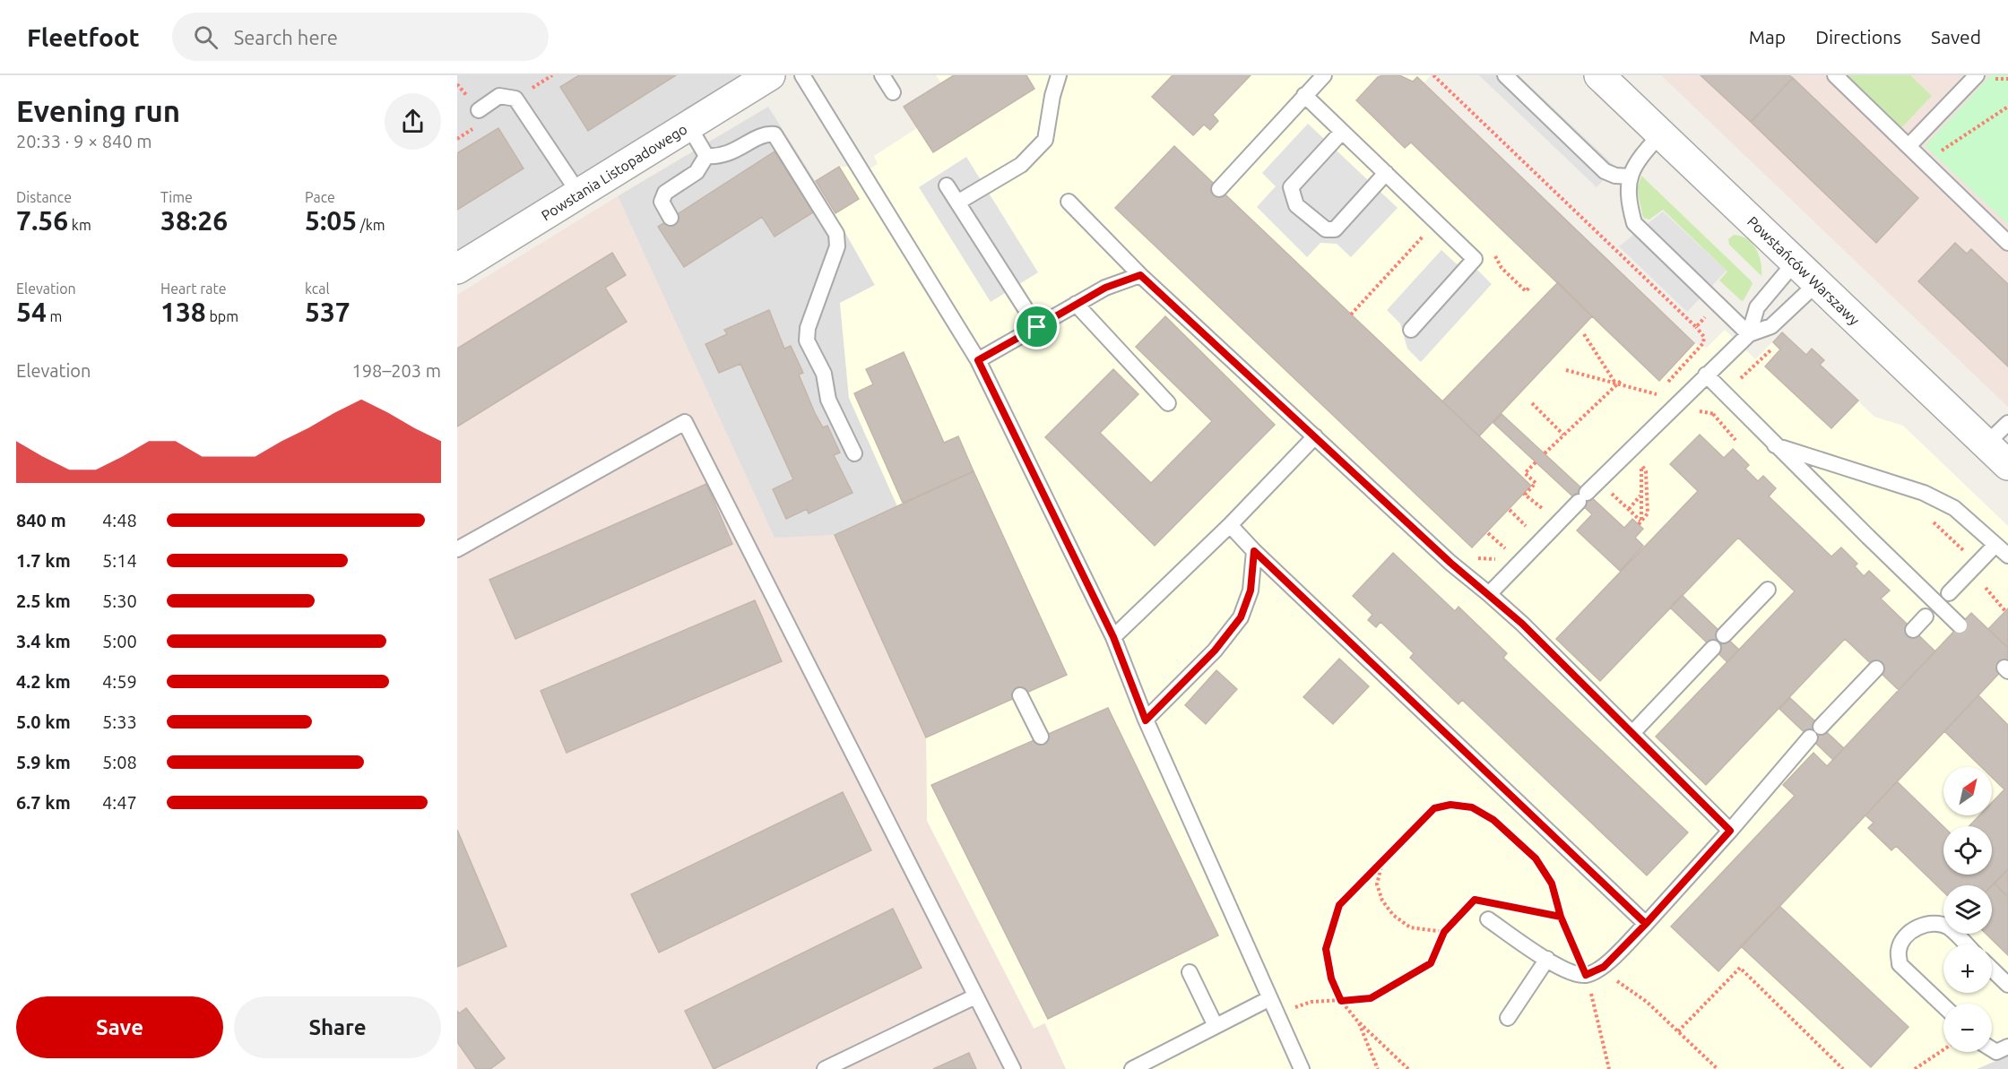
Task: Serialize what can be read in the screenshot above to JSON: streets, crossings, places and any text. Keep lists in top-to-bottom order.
{
  "streets": {
    "street": ["Powstania Listopadowego", "Powstańców Warszawy"]
  },
  "north": "top right",
  "page": {
    "header": "Fleetfoot",
    "search": "Search here",
    "nav": ["Map", "Directions", "Saved"],
    "heading": ["Evening run", "20:33 · 9 × 840 m"],
    "stats": [
      ["Distance", "7.56 km"],
      ["Time", "38:26"],
      ["Pace", "5:05 /km"],
      ["Elevation", "54 m"],
      ["Heart rate", "138 bpm"],
      ["kcal", "537"]
    ],
    "chart": ["Elevation", "198–203 m"],
    "list": [
      {
        "name": "840 m",
        "note": "4:48"
      },
      {
        "name": "1.7 km",
        "note": "5:14"
      },
      {
        "name": "2.5 km",
        "note": "5:30"
      },
      {
        "name": "3.4 km",
        "note": "5:00"
      },
      {
        "name": "4.2 km",
        "note": "4:59"
      },
      {
        "name": "5.0 km",
        "note": "5:33"
      },
      {
        "name": "5.9 km",
        "note": "5:08"
      },
      {
        "name": "6.7 km",
        "note": "4:47"
      }
    ],
    "map_buttons": ["+", "−"],
    "buttons": ["Save", "Share"]
  }
}
